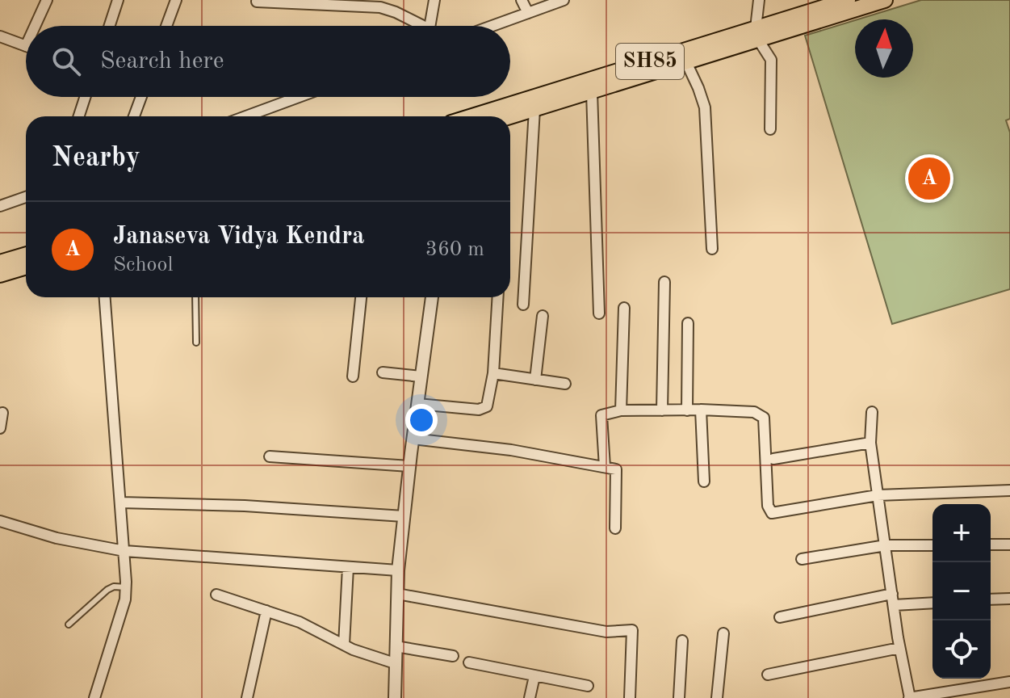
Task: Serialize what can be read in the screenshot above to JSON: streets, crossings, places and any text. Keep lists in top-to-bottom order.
{
  "streets": {
    "main road": ["SH85"]
  },
  "north": "top",
  "page": {
    "search": "Search here",
    "heading": "Nearby",
    "pins": "A",
    "list": [
      {
        "mark": "A",
        "name": "Janaseva Vidya Kendra",
        "note": "School",
        "value": "360 m"
      }
    ],
    "map_buttons": ["+", "−"]
  }
}
